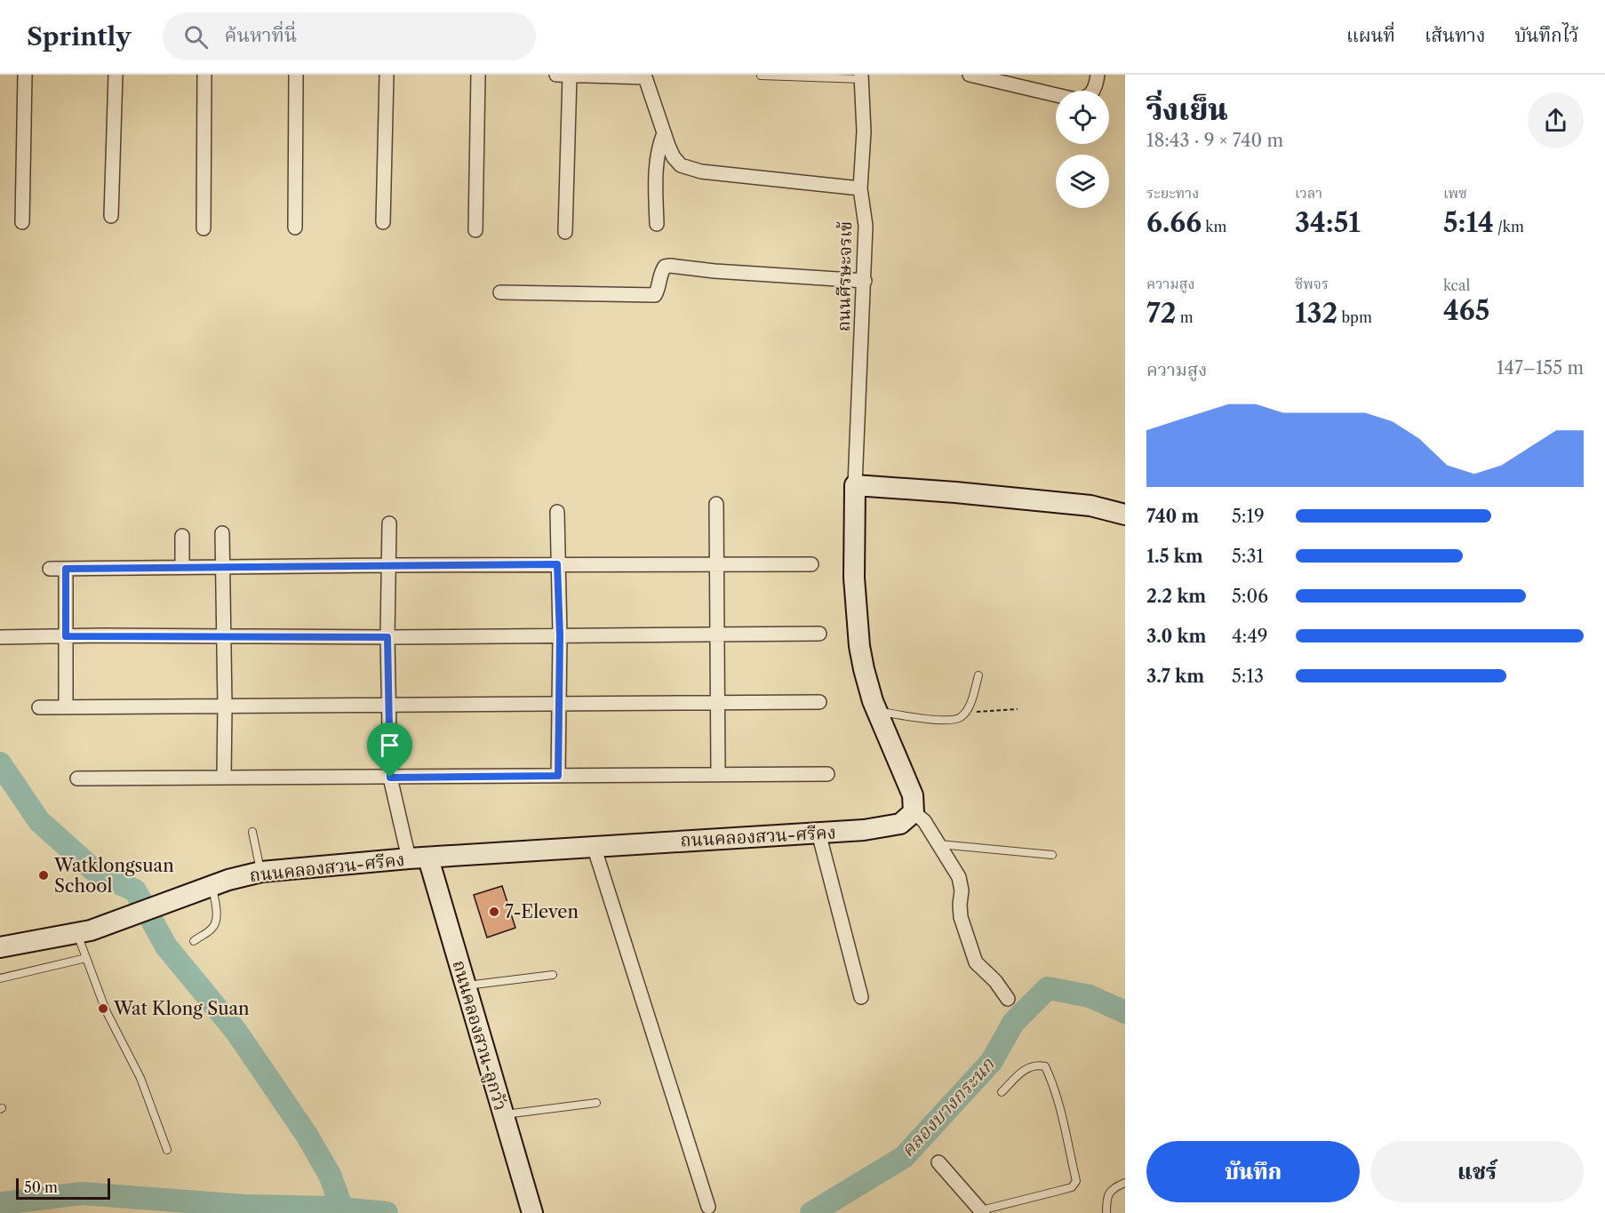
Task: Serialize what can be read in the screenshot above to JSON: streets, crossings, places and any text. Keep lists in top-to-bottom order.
{
  "streets": {
    "street": ["ถนนศีรษะจรเข้", "ถนนคลองสวน-ศรีคง", "ถนนคลองสวน-ลูกวัว"]
  },
  "crossings": [
    ["ถนนคลองสวน-ศรีคง", "ถนนคลองสวน-ลูกวัว"]
  ],
  "water": ["คลองบางกระนก"],
  "places": ["Watklongsuan School", "7-Eleven", "Wat Klong Suan"],
  "scale_bar": "50 m",
  "page": {
    "header": "Sprintly",
    "search": "ค้นหาที่นี่",
    "nav": ["แผนที่", "เส้นทาง", "บันทึกไว้"],
    "heading": ["วิ่งเย็น", "18:43 · 9 × 740 m"],
    "stats": [
      ["ระยะทาง", "6.66 km"],
      ["เวลา", "34:51"],
      ["เพซ", "5:14 /km"],
      ["ความสูง", "72 m"],
      ["ชีพจร", "132 bpm"],
      ["kcal", "465"]
    ],
    "chart": ["ความสูง", "147–155 m"],
    "list": [
      {
        "name": "740 m",
        "note": "5:19"
      },
      {
        "name": "1.5 km",
        "note": "5:31"
      },
      {
        "name": "2.2 km",
        "note": "5:06"
      },
      {
        "name": "3.0 km",
        "note": "4:49"
      },
      {
        "name": "3.7 km",
        "note": "5:13"
      }
    ],
    "buttons": ["บันทึก", "แชร์"],
    "scale": "50 m"
  }
}
